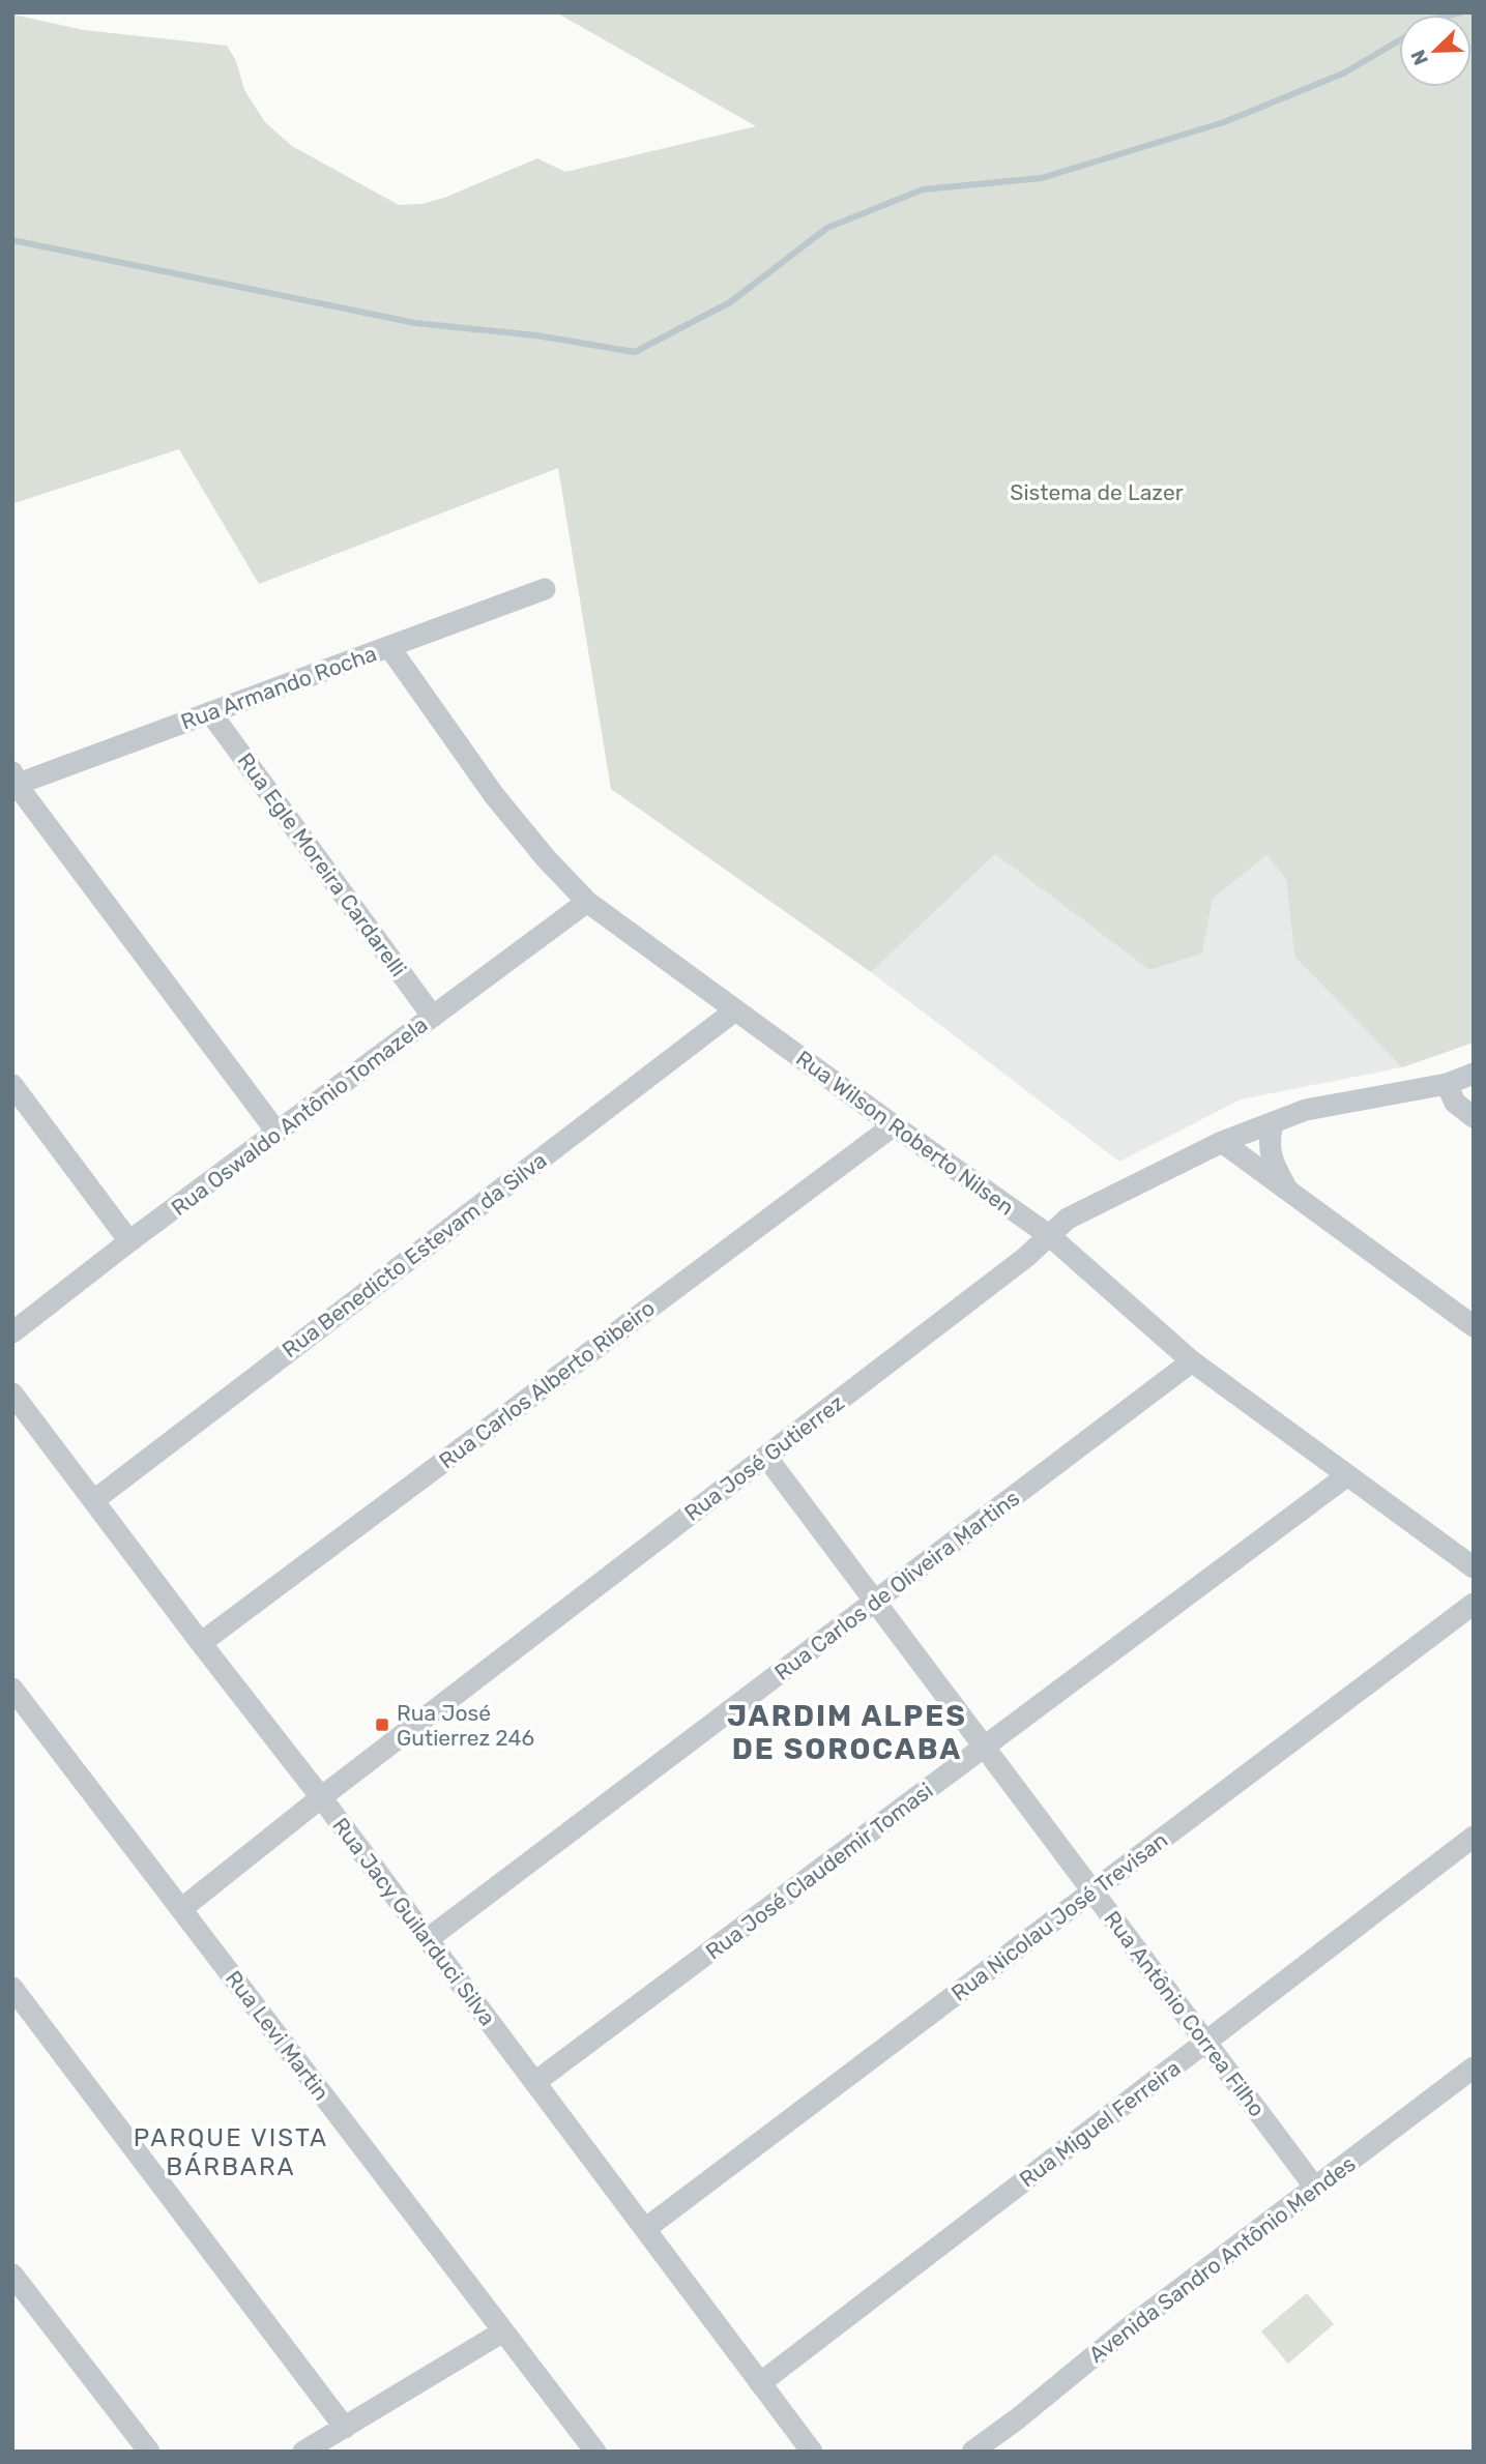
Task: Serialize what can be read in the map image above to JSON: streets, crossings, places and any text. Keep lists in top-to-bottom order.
{
  "streets": {
    "street": [
      "Rua Armando Rocha",
      "Rua Egle Moreira Cardarelli",
      "Rua Oswaldo Antônio Tomazela",
      "Rua Wilson Roberto Nilsen",
      "Rua Benedicto Estevam da Silva",
      "Rua Carlos Alberto Ribeiro",
      "Rua José Gutierrez",
      "Rua Carlos de Oliveira Martins",
      "Rua José Claudemir Tomasi",
      "Rua Nicolau José Trevisan",
      "Rua Jacy Guilarduci Silva",
      "Rua Antônio Correa Filho",
      "Rua Levi Martin",
      "Rua Miguel Ferreira",
      "Avenida Sandro Antônio Mendes"
    ]
  },
  "crossings": [
    ["Rua Armando Rocha", "Rua Egle Moreira Cardarelli"],
    ["Rua Armando Rocha", "Rua Wilson Roberto Nilsen"],
    ["Rua Egle Moreira Cardarelli", "Rua Oswaldo Antônio Tomazela"],
    ["Rua Oswaldo Antônio Tomazela", "Rua Wilson Roberto Nilsen"],
    ["Rua Wilson Roberto Nilsen", "Rua Benedicto Estevam da Silva"],
    ["Rua Wilson Roberto Nilsen", "Rua Carlos Alberto Ribeiro"],
    ["Rua Wilson Roberto Nilsen", "Rua José Gutierrez"],
    ["Rua Wilson Roberto Nilsen", "Rua Carlos de Oliveira Martins"],
    ["Rua Wilson Roberto Nilsen", "Rua José Claudemir Tomasi"],
    ["Rua Benedicto Estevam da Silva", "Rua Jacy Guilarduci Silva"],
    ["Rua Carlos Alberto Ribeiro", "Rua Jacy Guilarduci Silva"],
    ["Rua José Gutierrez", "Rua Jacy Guilarduci Silva"],
    ["Rua José Gutierrez", "Rua Antônio Correa Filho"],
    ["Rua José Gutierrez", "Rua Levi Martin"],
    ["Rua Carlos de Oliveira Martins", "Rua Jacy Guilarduci Silva"],
    ["Rua Carlos de Oliveira Martins", "Rua Antônio Correa Filho"],
    ["Rua José Claudemir Tomasi", "Rua Jacy Guilarduci Silva"],
    ["Rua José Claudemir Tomasi", "Rua Antônio Correa Filho"],
    ["Rua Nicolau José Trevisan", "Rua Jacy Guilarduci Silva"],
    ["Rua Nicolau José Trevisan", "Rua Antônio Correa Filho"],
    ["Rua Jacy Guilarduci Silva", "Rua Miguel Ferreira"],
    ["Rua Antônio Correa Filho", "Rua Miguel Ferreira"],
    ["Rua Antônio Correa Filho", "Avenida Sandro Antônio Mendes"]
  ],
  "districts": ["JARDIM ALPES DE SOROCABA", "PARQUE VISTA BÁRBARA"],
  "parks": ["Sistema de Lazer"],
  "places": {
    "transit": ["Rua José Gutierrez 246"]
  },
  "north": "bottom left"
}
